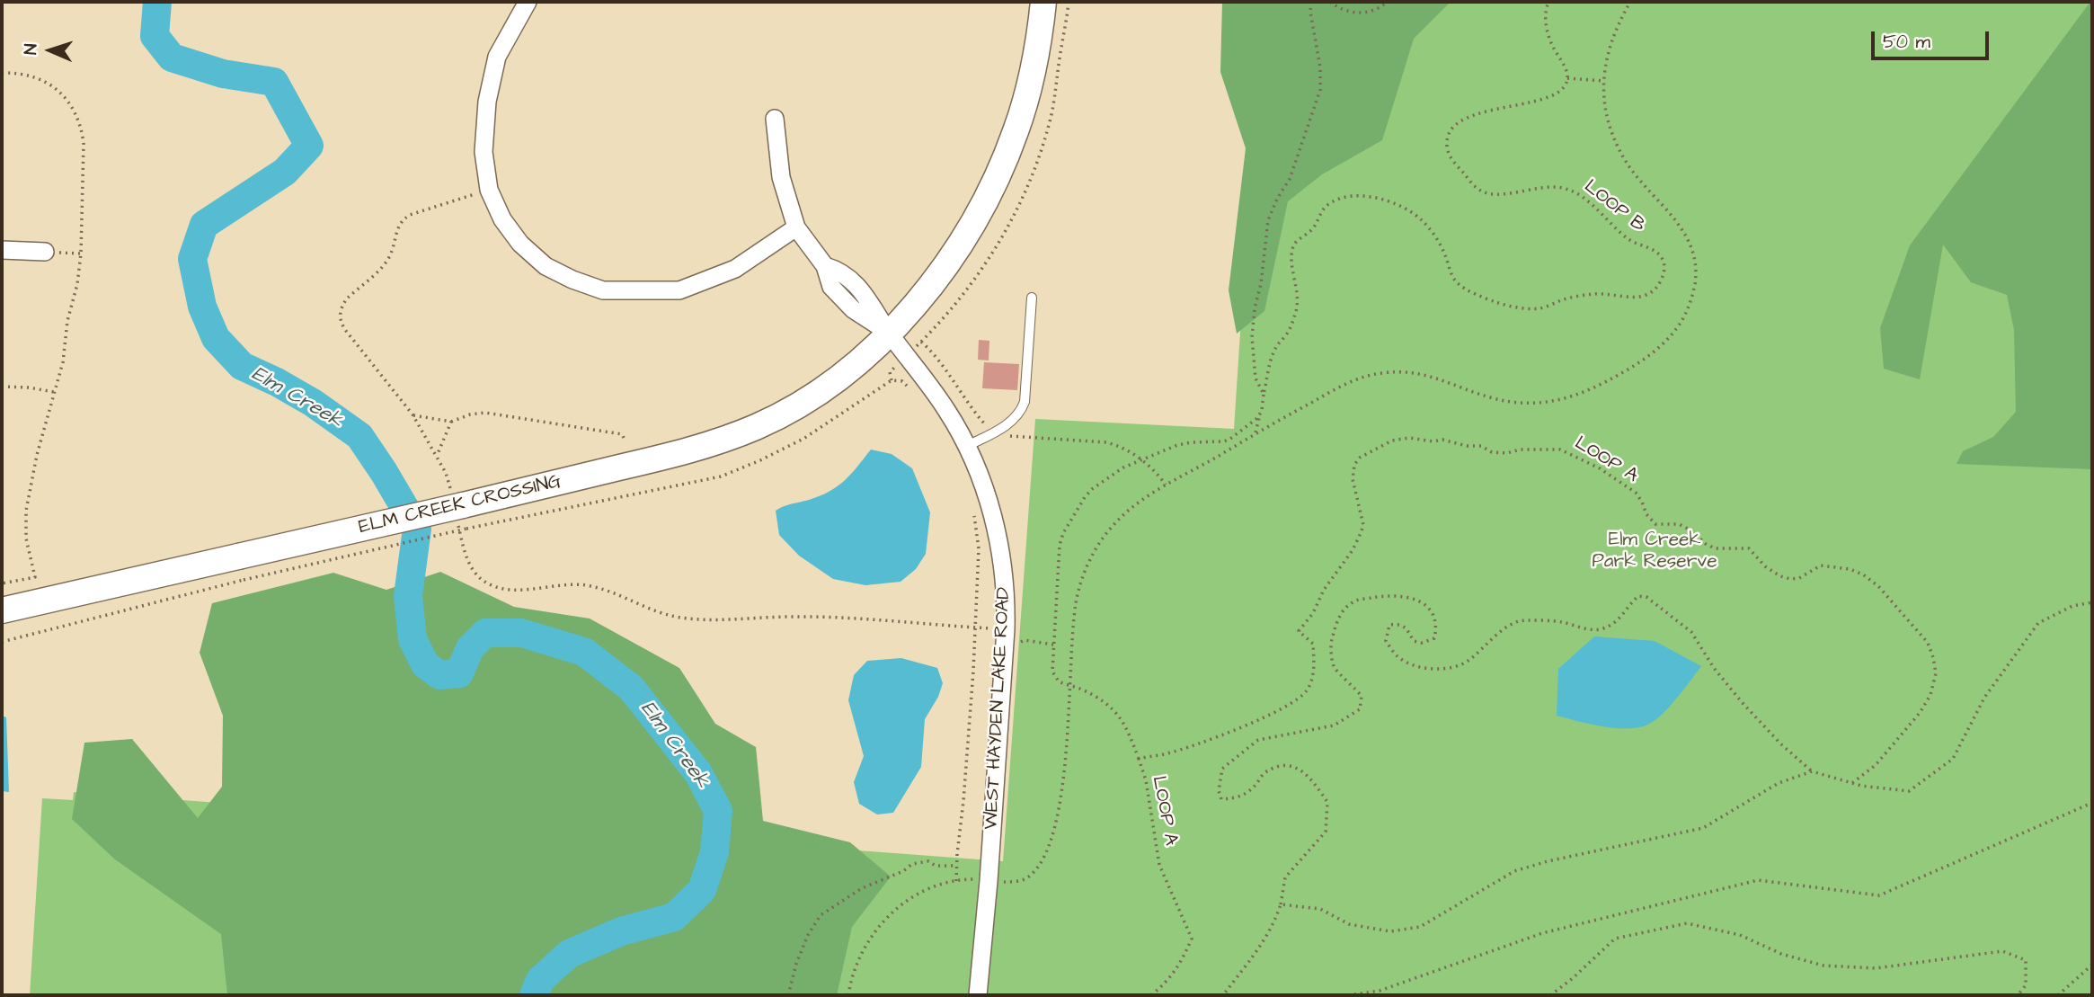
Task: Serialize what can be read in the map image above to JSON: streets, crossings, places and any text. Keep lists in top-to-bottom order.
{
  "streets": {
    "main road": ["ELM CREEK CROSSING"],
    "street": ["WEST HAYDEN LAKE ROAD"],
    "path": ["LOOP B", "LOOP A"]
  },
  "crossings": [
    ["ELM CREEK CROSSING", "WEST HAYDEN LAKE ROAD"]
  ],
  "water": ["Elm Creek"],
  "parks": ["Elm Creek Park Reserve"],
  "scale_bar": "50 m",
  "north": "left"
}
